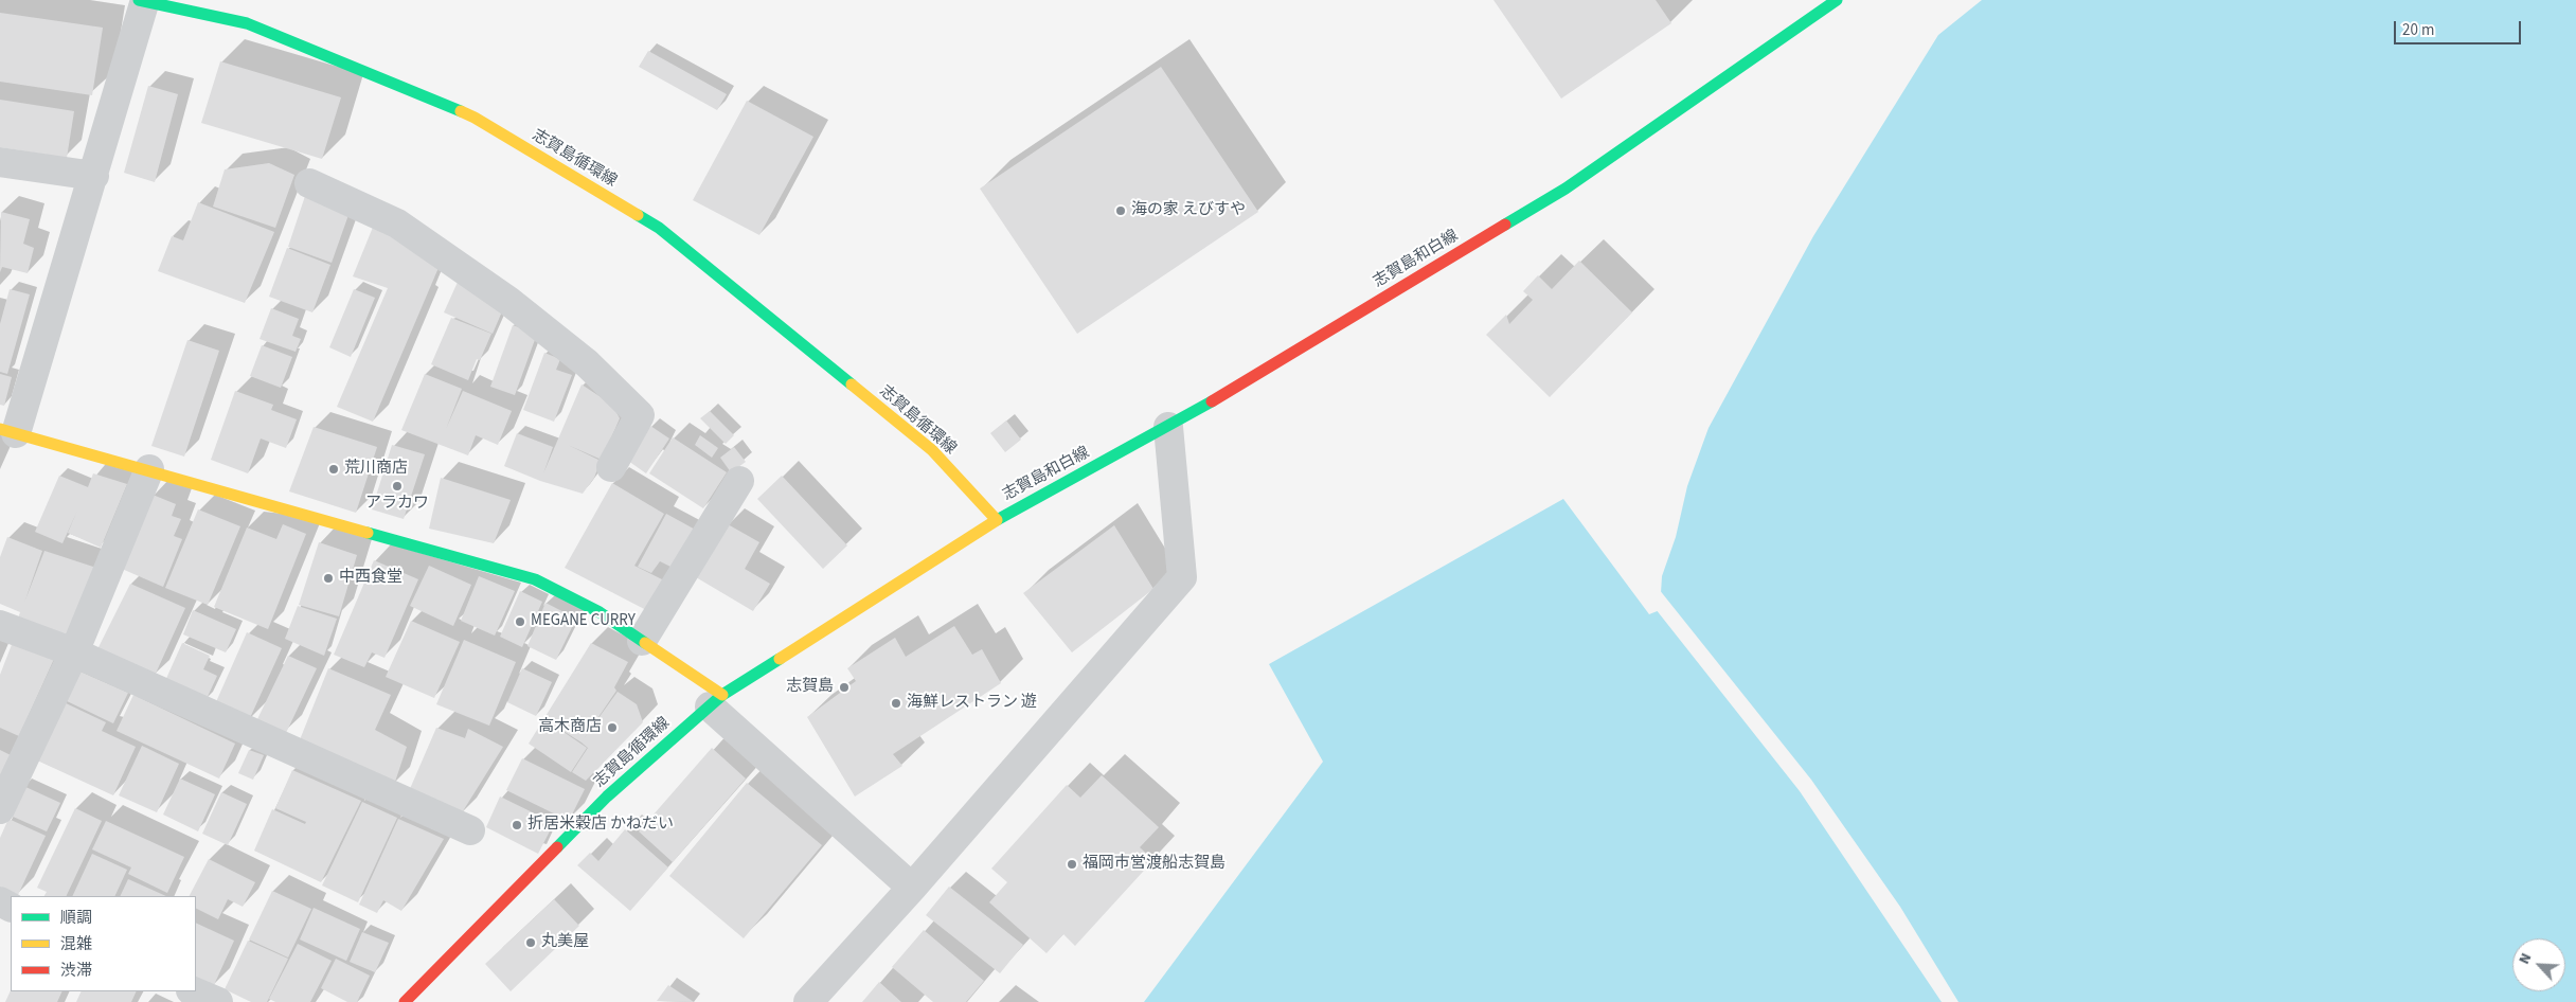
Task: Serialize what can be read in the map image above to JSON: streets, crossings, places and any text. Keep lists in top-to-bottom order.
{
  "streets": {
    "main road": ["志賀島循環線", "志賀島和白線"]
  },
  "crossings": [
    ["志賀島循環線", "志賀島和白線"]
  ],
  "places": [
    "海の家 えびすや",
    "荒川商店",
    "アラカワ",
    "中西食堂",
    "MEGANE CURRY",
    "志賀島",
    "海鮮レストラン 遊",
    "高木商店",
    "折居米穀店 かねだい",
    "福岡市営渡船志賀島",
    "丸美屋"
  ],
  "legend": ["順調", "混雑", "渋滞"],
  "scale_bar": "20 m",
  "north": "top left"
}
